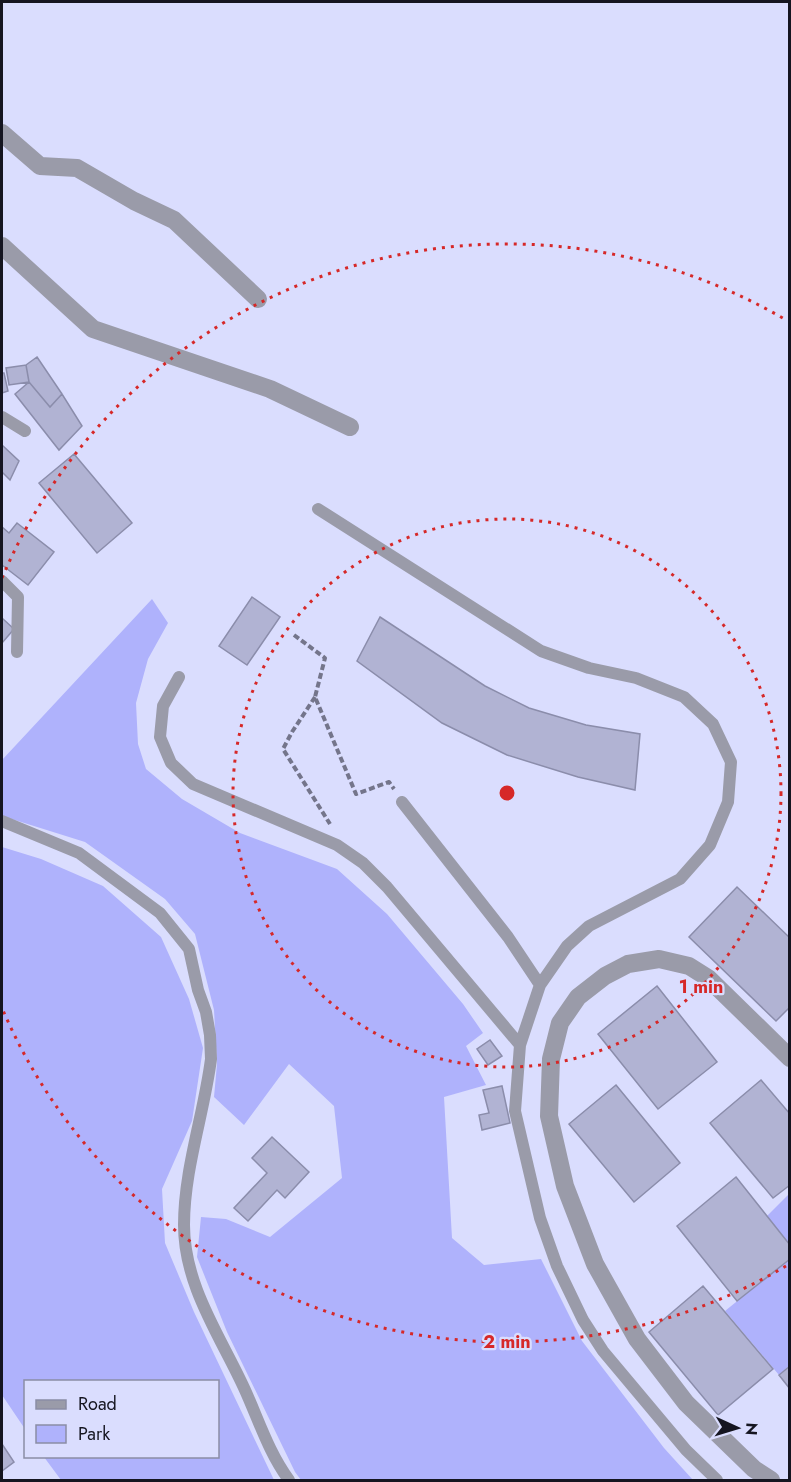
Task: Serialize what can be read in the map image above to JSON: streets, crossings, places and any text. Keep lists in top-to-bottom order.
{
  "legend": ["Road", "Park"],
  "north": "right",
  "rings": ["1 min", "2 min"]
}
